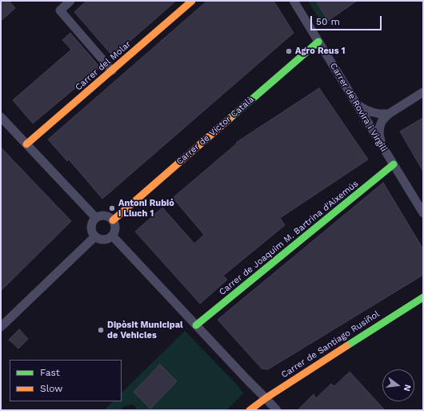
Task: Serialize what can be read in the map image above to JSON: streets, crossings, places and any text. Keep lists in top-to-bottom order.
{
  "streets": {
    "street": [
      "Carrer del Molar",
      "Carrer de Rovira i Virgili",
      "Carrer de Víctor Català",
      "Carrer de Joaquim M. Bartrina d'Aixemús",
      "Carrer de Santiago Rusiñol"
    ]
  },
  "crossings": [
    ["Carrer de Rovira i Virgili", "Carrer de Víctor Català"],
    ["Carrer de Rovira i Virgili", "Carrer de Joaquim M. Bartrina d'Aixemús"]
  ],
  "places": ["Agro Reus 1", "Antoni Rubió i Lluch 1", "Dipòsit Municipal de Vehicles"],
  "legend": ["Fast", "Slow"],
  "scale_bar": "50 m",
  "north": "right"
}
